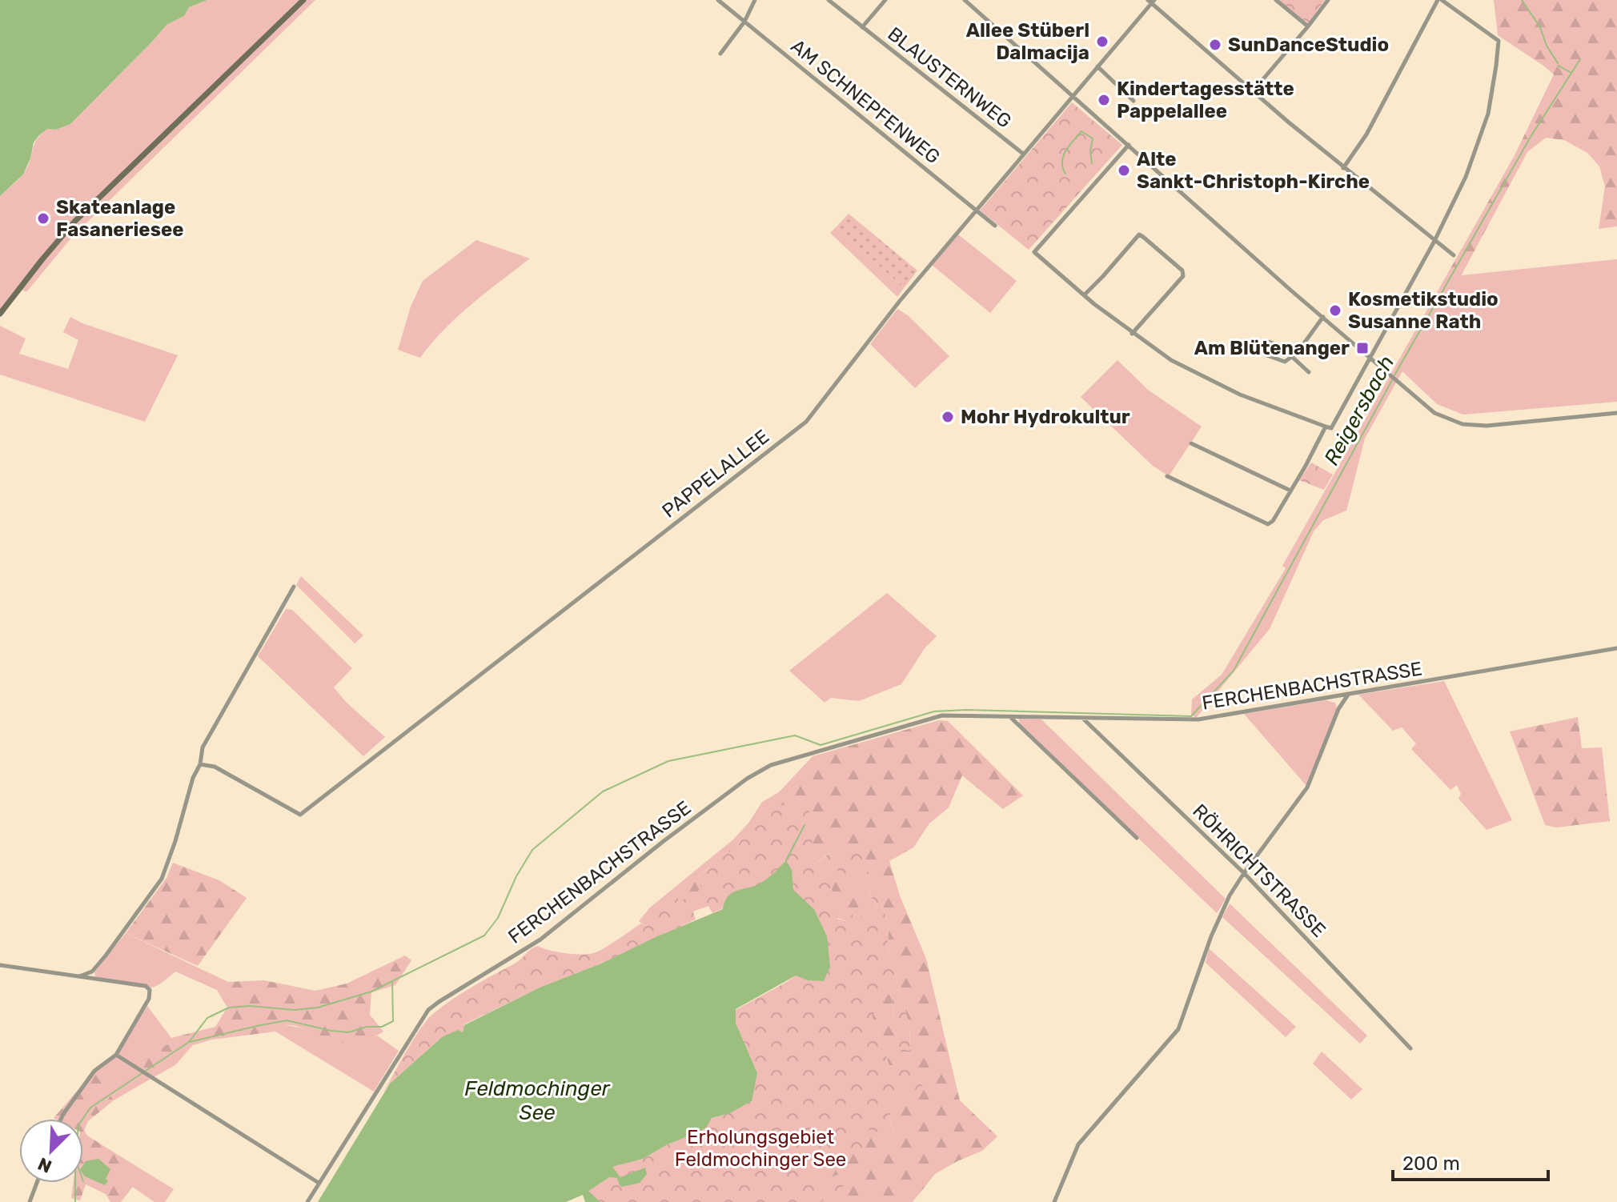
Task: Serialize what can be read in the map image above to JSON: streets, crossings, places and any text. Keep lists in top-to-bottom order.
{
  "streets": {
    "street": [
      "BLAUSTERNWEG",
      "AM SCHNEPFENWEG",
      "PAPPELALLEE",
      "FERCHENBACHSTRASSE",
      "RÖHRICHTSTRASSE"
    ]
  },
  "crossings": [
    ["BLAUSTERNWEG", "PAPPELALLEE"],
    ["AM SCHNEPFENWEG", "PAPPELALLEE"],
    ["FERCHENBACHSTRASSE", "RÖHRICHTSTRASSE"]
  ],
  "water": ["Reigersbach", "Feldmochinger See"],
  "parks": ["Erholungsgebiet Feldmochinger See"],
  "places": {
    "other": [
      "Allee Stüberl Dalmacija",
      "SunDanceStudio",
      "Kindertagesstätte Pappelallee",
      "Alte Sankt-Christoph-Kirche",
      "Skateanlage Fasaneriesee",
      "Kosmetikstudio Susanne Rath",
      "Mohr Hydrokultur"
    ],
    "transit": ["Am Blütenanger"]
  },
  "scale_bar": "200 m",
  "north": "bottom left"
}
